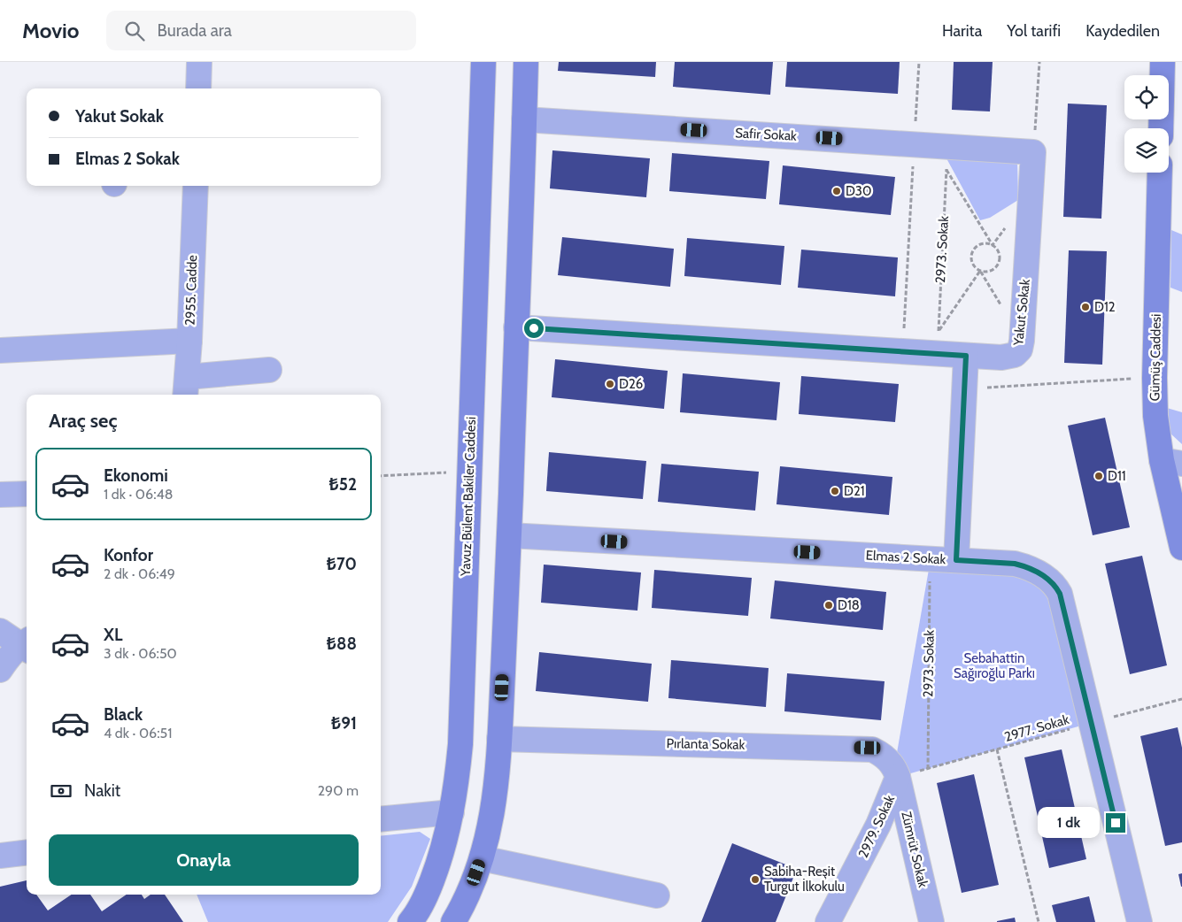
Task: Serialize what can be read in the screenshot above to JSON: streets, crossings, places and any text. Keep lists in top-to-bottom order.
{
  "streets": {
    "street": [
      "Safir Sokak",
      "2955. Cadde",
      "Yakut Sokak",
      "Gümüş Caddesi",
      "Yavuz Bülent Bakiler Caddesi",
      "Elmas 2 Sokak",
      "Pırlanta Sokak",
      "2979. Sokak",
      "Zümrüt Sokak"
    ],
    "path": ["2973. Sokak", "2977. Sokak"]
  },
  "crossings": [
    ["Safir Sokak", "2973. Sokak"],
    ["Safir Sokak", "Yakut Sokak"],
    ["2973. Sokak", "Yakut Sokak"],
    ["2973. Sokak", "Elmas 2 Sokak"],
    ["2973. Sokak", "2977. Sokak"],
    ["Elmas 2 Sokak", "2977. Sokak"],
    ["2977. Sokak", "Pırlanta Sokak"],
    ["2977. Sokak", "2979. Sokak"],
    ["2977. Sokak", "Zümrüt Sokak"],
    ["Pırlanta Sokak", "2979. Sokak"],
    ["Pırlanta Sokak", "Zümrüt Sokak"],
    ["2979. Sokak", "Zümrüt Sokak"]
  ],
  "parks": ["Sebahattin Sağıroğlu Parkı"],
  "places": [
    "D30",
    "D12",
    "D26",
    "D11",
    "D21",
    "D18",
    "Sabiha-Reşit Turgut İlkokulu"
  ],
  "page": {
    "header": "Movio",
    "search": "Burada ara",
    "nav": ["Harita", "Yol tarifi", "Kaydedilen"],
    "banner": ["Yakut Sokak", "Elmas 2 Sokak"],
    "heading": "Araç seç",
    "list": [
      {
        "name": "Ekonomi",
        "note": "1 dk · 06:48",
        "value": "₺52"
      },
      {
        "name": "Konfor",
        "note": "2 dk · 06:49",
        "value": "₺70"
      },
      {
        "name": "XL",
        "note": "3 dk · 06:50",
        "value": "₺88"
      },
      {
        "name": "Black",
        "note": "4 dk · 06:51",
        "value": "₺91"
      }
    ],
    "pay": ["Nakit", "290 m"],
    "bubble": "1 dk",
    "buttons": "Onayla"
  }
}
